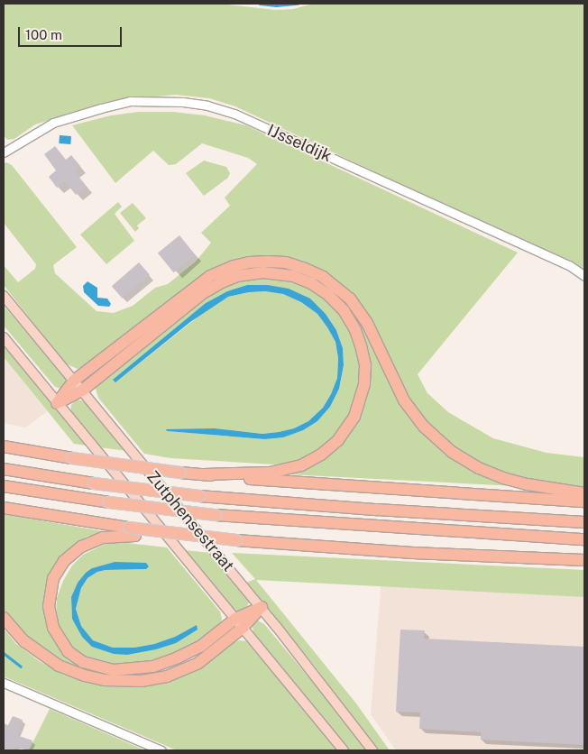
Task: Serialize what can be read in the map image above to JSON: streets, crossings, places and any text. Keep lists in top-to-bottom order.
{
  "streets": {
    "main road": ["Zutphensestraat"],
    "street": ["IJsseldijk"]
  },
  "scale_bar": "100 m"
}
